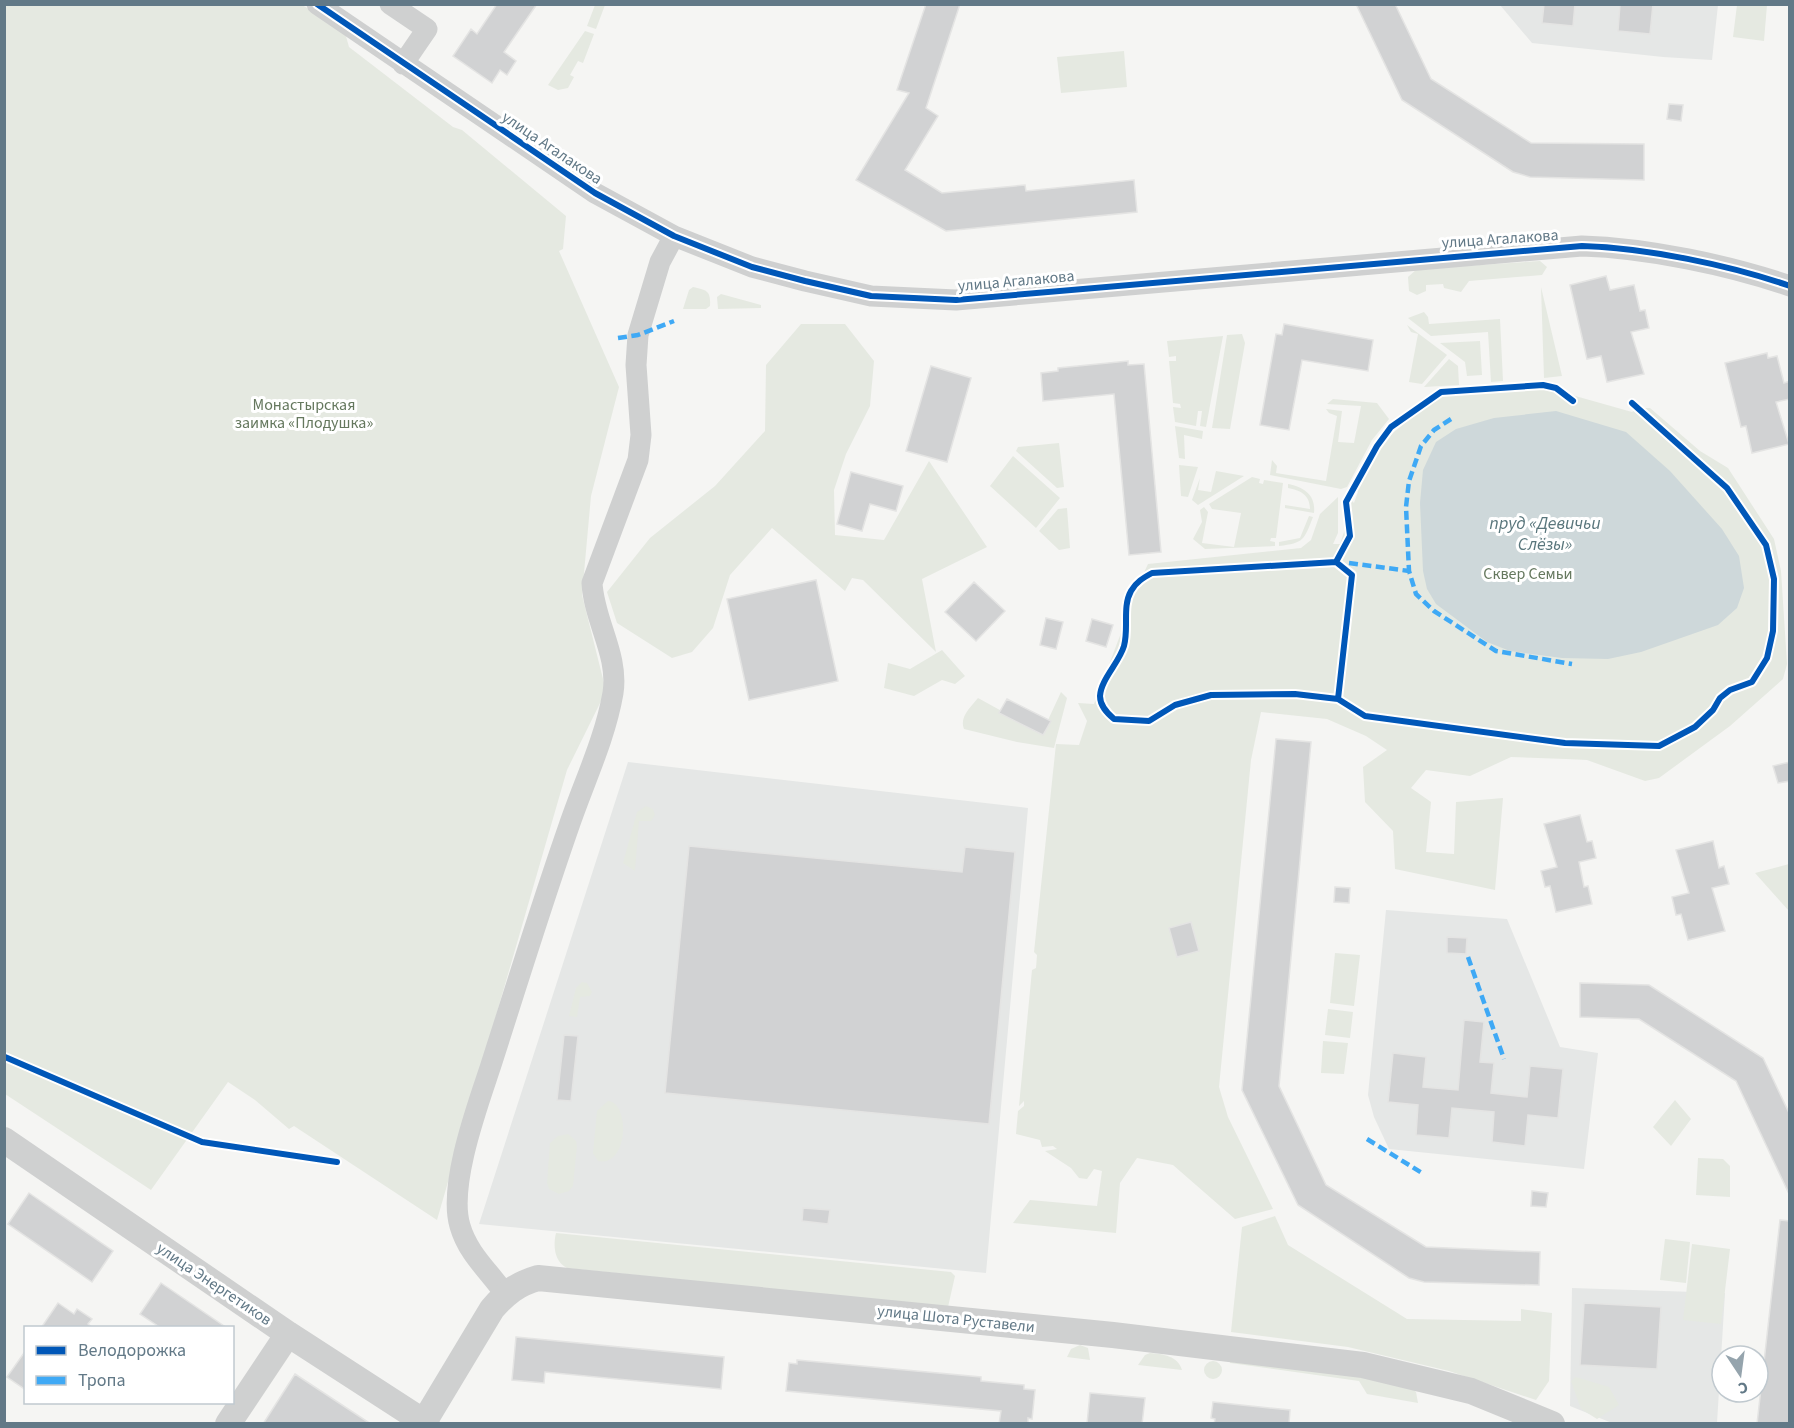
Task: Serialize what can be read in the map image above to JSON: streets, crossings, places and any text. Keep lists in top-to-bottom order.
{
  "streets": {
    "street": ["улица Агалакова", "улица Энергетиков", "улица Шота Руставели"]
  },
  "crossings": [
    ["улица Энергетиков", "улица Шота Руставели"]
  ],
  "water": ["пруд «Девичьи Слёзы»"],
  "parks": ["Монастырская заимка «Плодушка»", "Сквер Семьи"],
  "legend": ["Велодорожка", "Тропа"],
  "north": "bottom"
}
